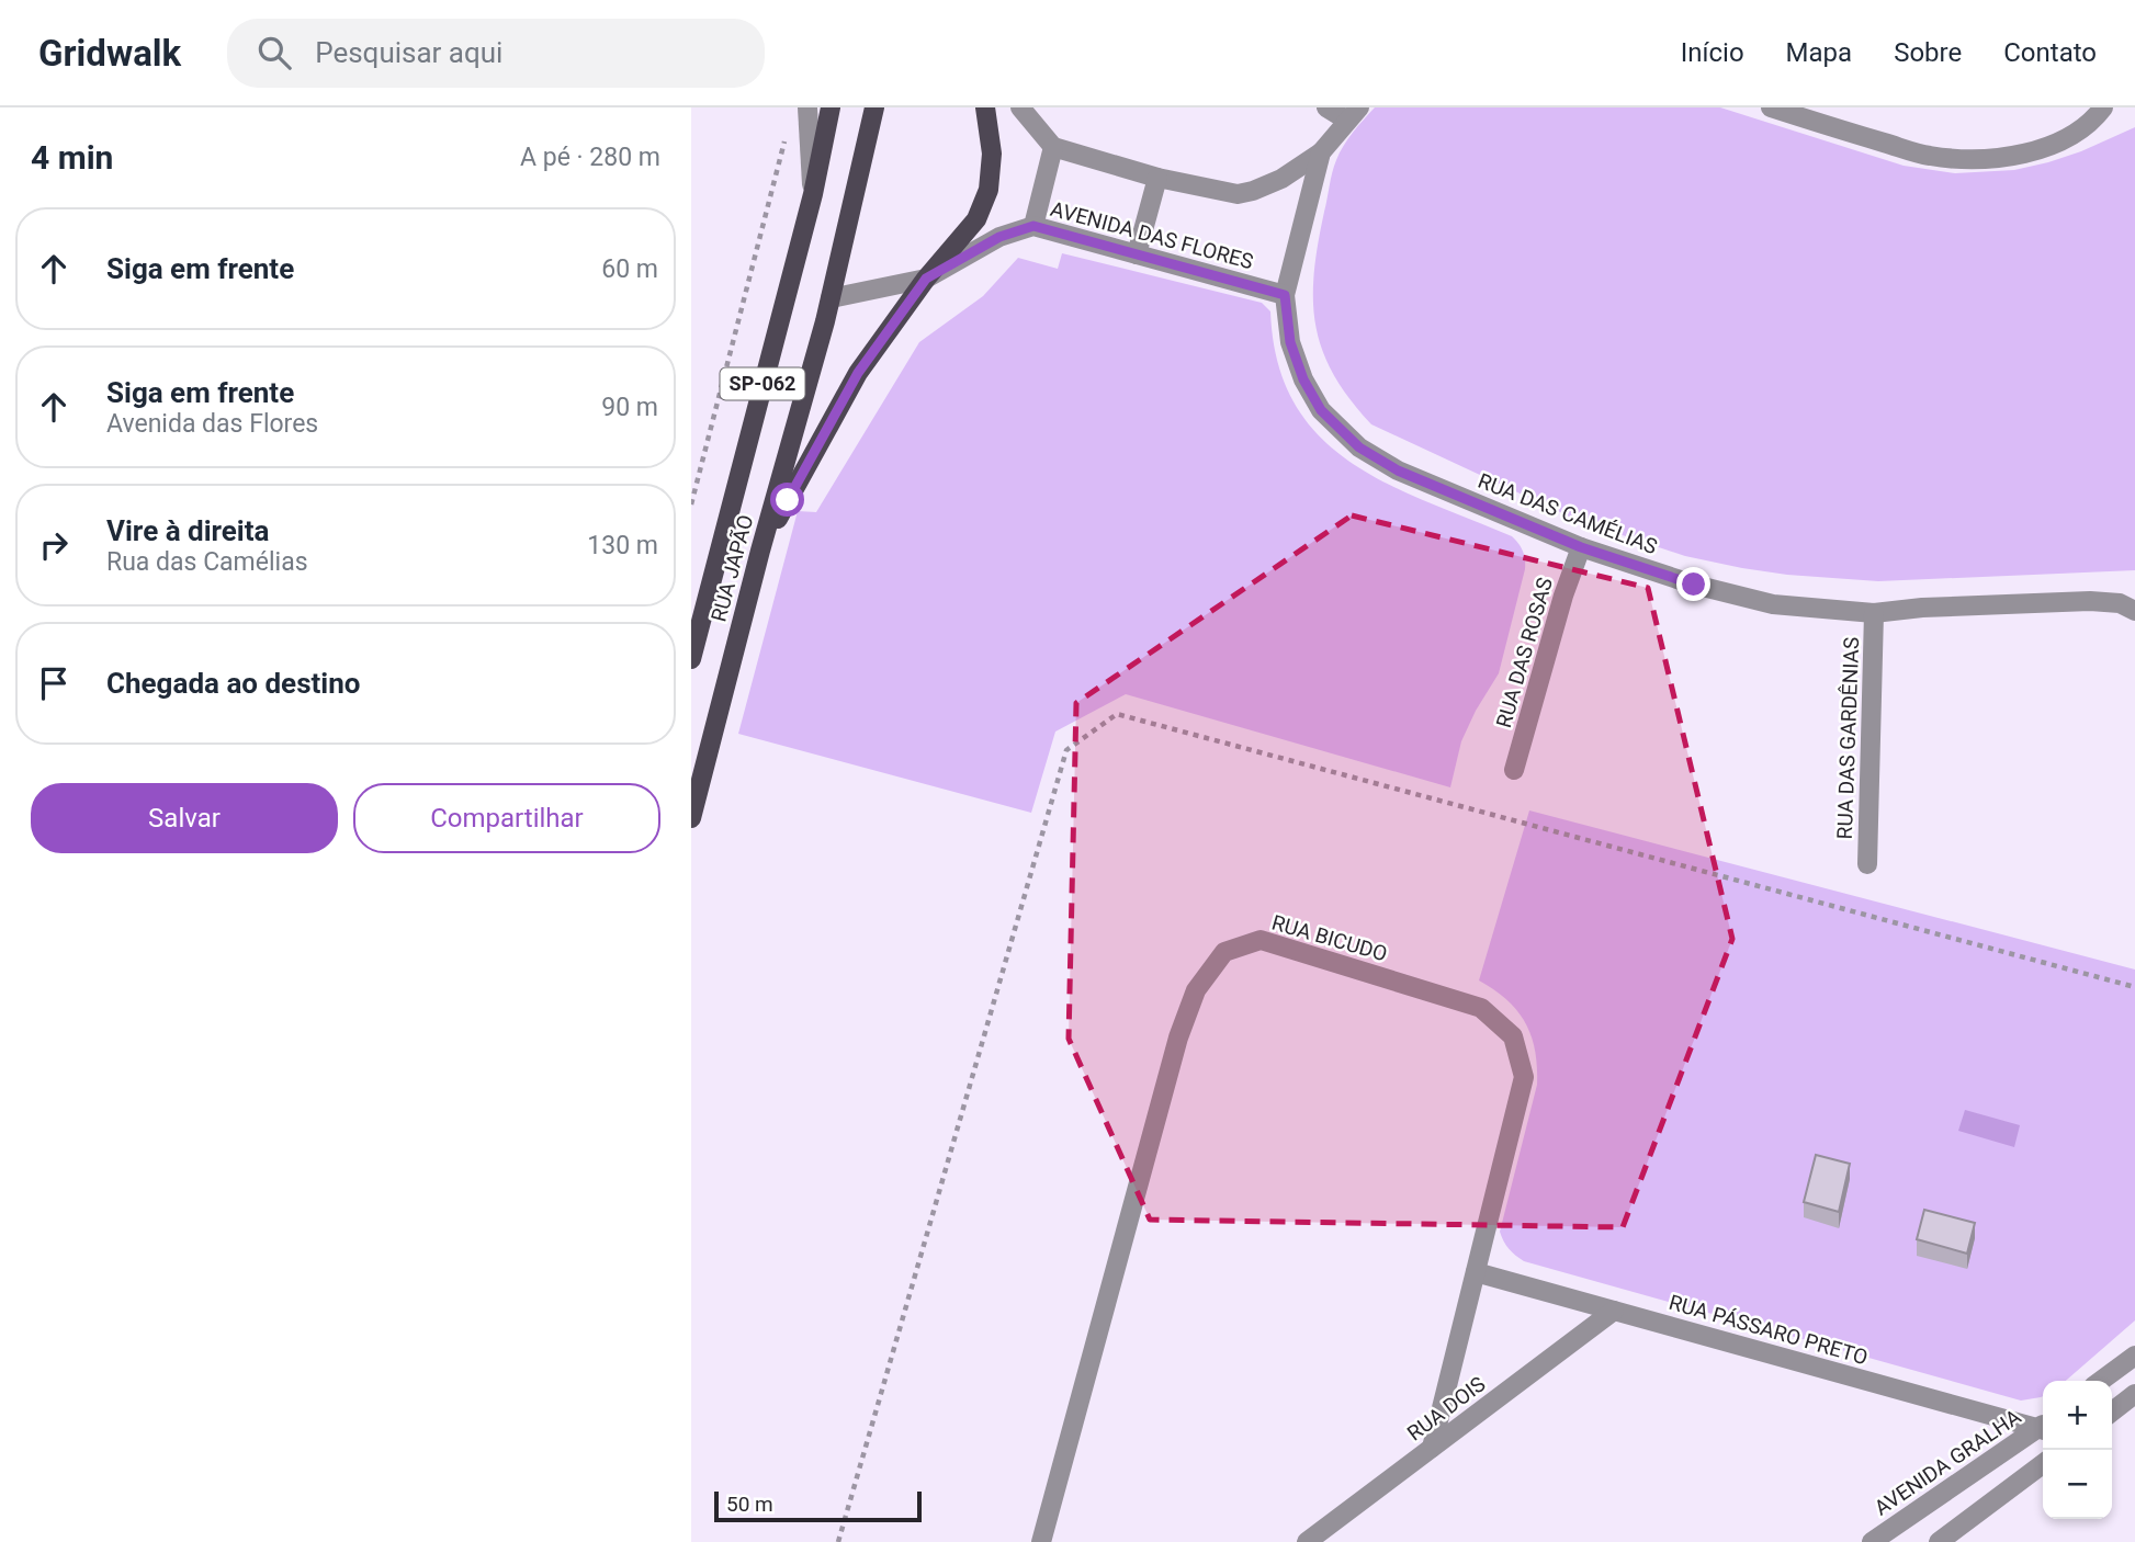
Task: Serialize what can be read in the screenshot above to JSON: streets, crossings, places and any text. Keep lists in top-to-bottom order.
{
  "streets": {
    "main road": ["SP-062", "RUA JAPÃO"],
    "street": [
      "AVENIDA DAS FLORES",
      "RUA DAS CAMÉLIAS",
      "RUA DAS ROSAS",
      "RUA DAS GARDÊNIAS",
      "RUA BICUDO",
      "RUA PÁSSARO PRETO",
      "RUA DOIS",
      "AVENIDA GRALHA"
    ]
  },
  "crossings": [
    ["AVENIDA DAS FLORES", "RUA DAS CAMÉLIAS"],
    ["AVENIDA DAS FLORES", "RUA JAPÃO"],
    ["RUA DAS CAMÉLIAS", "RUA DAS ROSAS"],
    ["RUA DAS CAMÉLIAS", "RUA DAS GARDÊNIAS"],
    ["RUA BICUDO", "RUA PÁSSARO PRETO"],
    ["RUA BICUDO", "RUA DOIS"],
    ["RUA PÁSSARO PRETO", "RUA DOIS"]
  ],
  "scale_bar": "50 m",
  "page": {
    "header": "Gridwalk",
    "search": "Pesquisar aqui",
    "nav": [
      "Início",
      "Mapa",
      "Sobre",
      "Contato"
    ],
    "heading": ["4 min", "A pé · 280 m"],
    "list": [
      ["Siga em frente", "60 m"],
      ["Siga em frente", "Avenida das Flores", "90 m"],
      ["Vire à direita", "Rua das Camélias", "130 m"],
      "Chegada ao destino"
    ],
    "buttons": ["Salvar", "Compartilhar"],
    "map_buttons": ["+", "−"],
    "scale": "50 m"
  }
}
